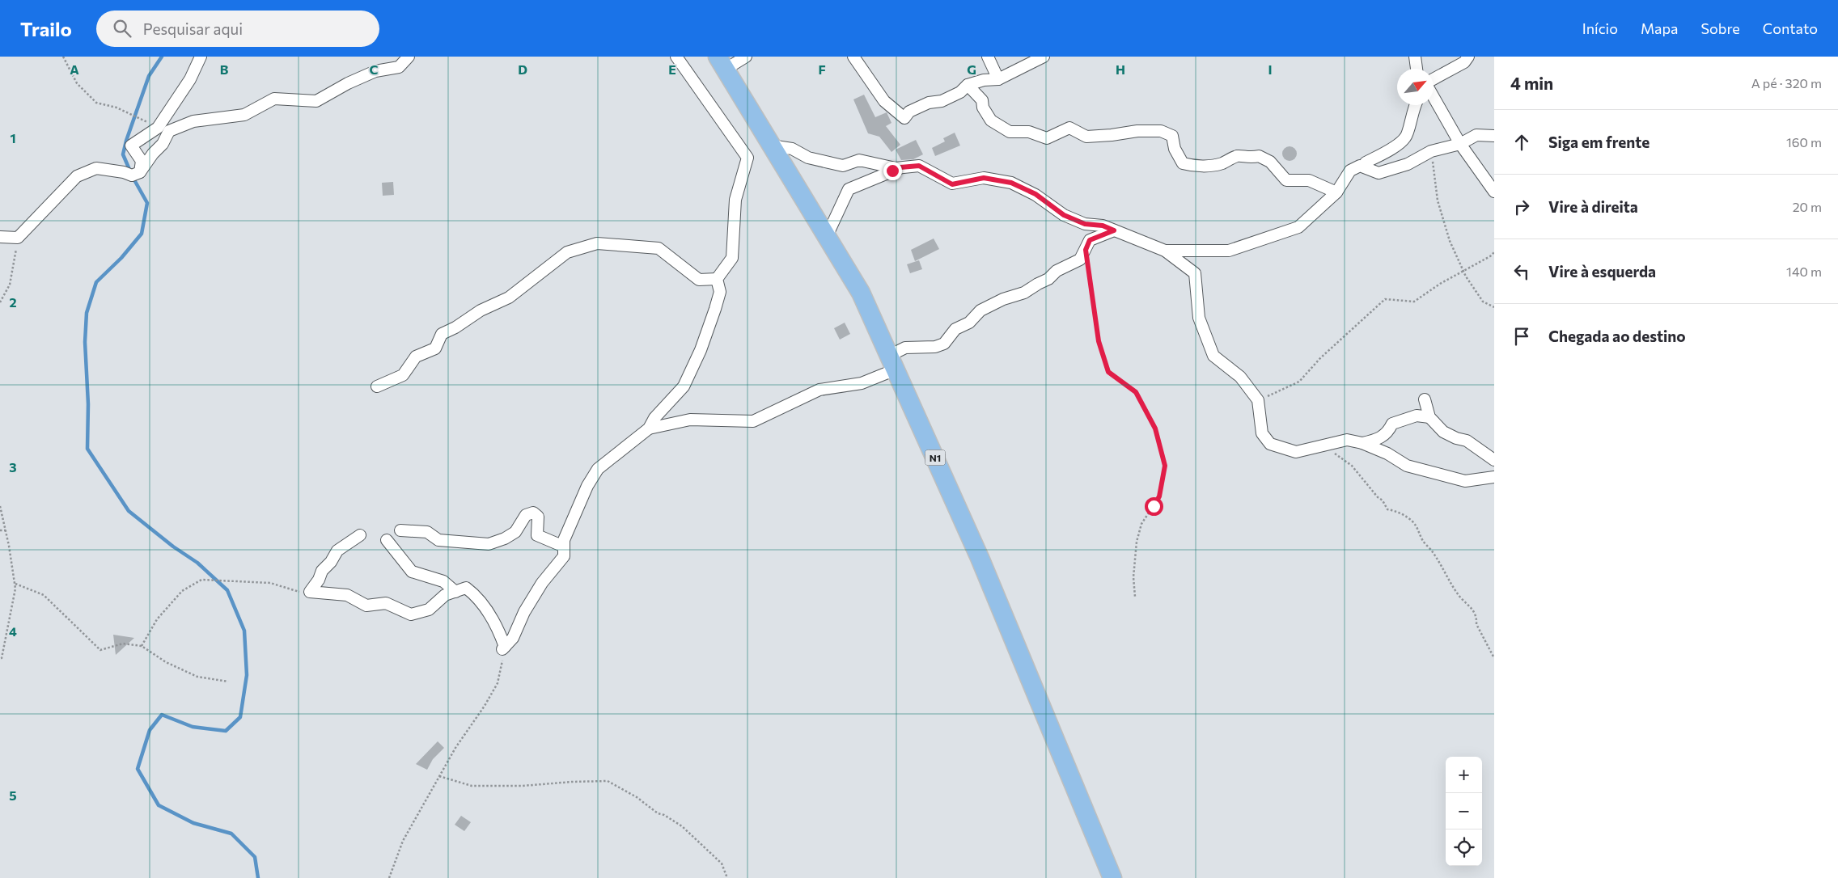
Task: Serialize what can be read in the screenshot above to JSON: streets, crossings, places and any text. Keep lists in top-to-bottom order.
{
  "streets": {
    "highway": ["N1"]
  },
  "north": "top right",
  "page": {
    "header": "Trailo",
    "search": "Pesquisar aqui",
    "nav": [
      "Início",
      "Mapa",
      "Sobre",
      "Contato"
    ],
    "heading": ["4 min", "A pé · 320 m"],
    "list": [
      ["Siga em frente", "160 m"],
      ["Vire à direita", "20 m"],
      ["Vire à esquerda", "140 m"],
      "Chegada ao destino"
    ],
    "map_buttons": ["+", "−"]
  },
  "grid": {
    "columns": [
      "A",
      "B",
      "C",
      "D",
      "E",
      "F",
      "G",
      "H",
      "I"
    ],
    "rows": [
      "1",
      "2",
      "3",
      "4",
      "5"
    ]
  }
}
